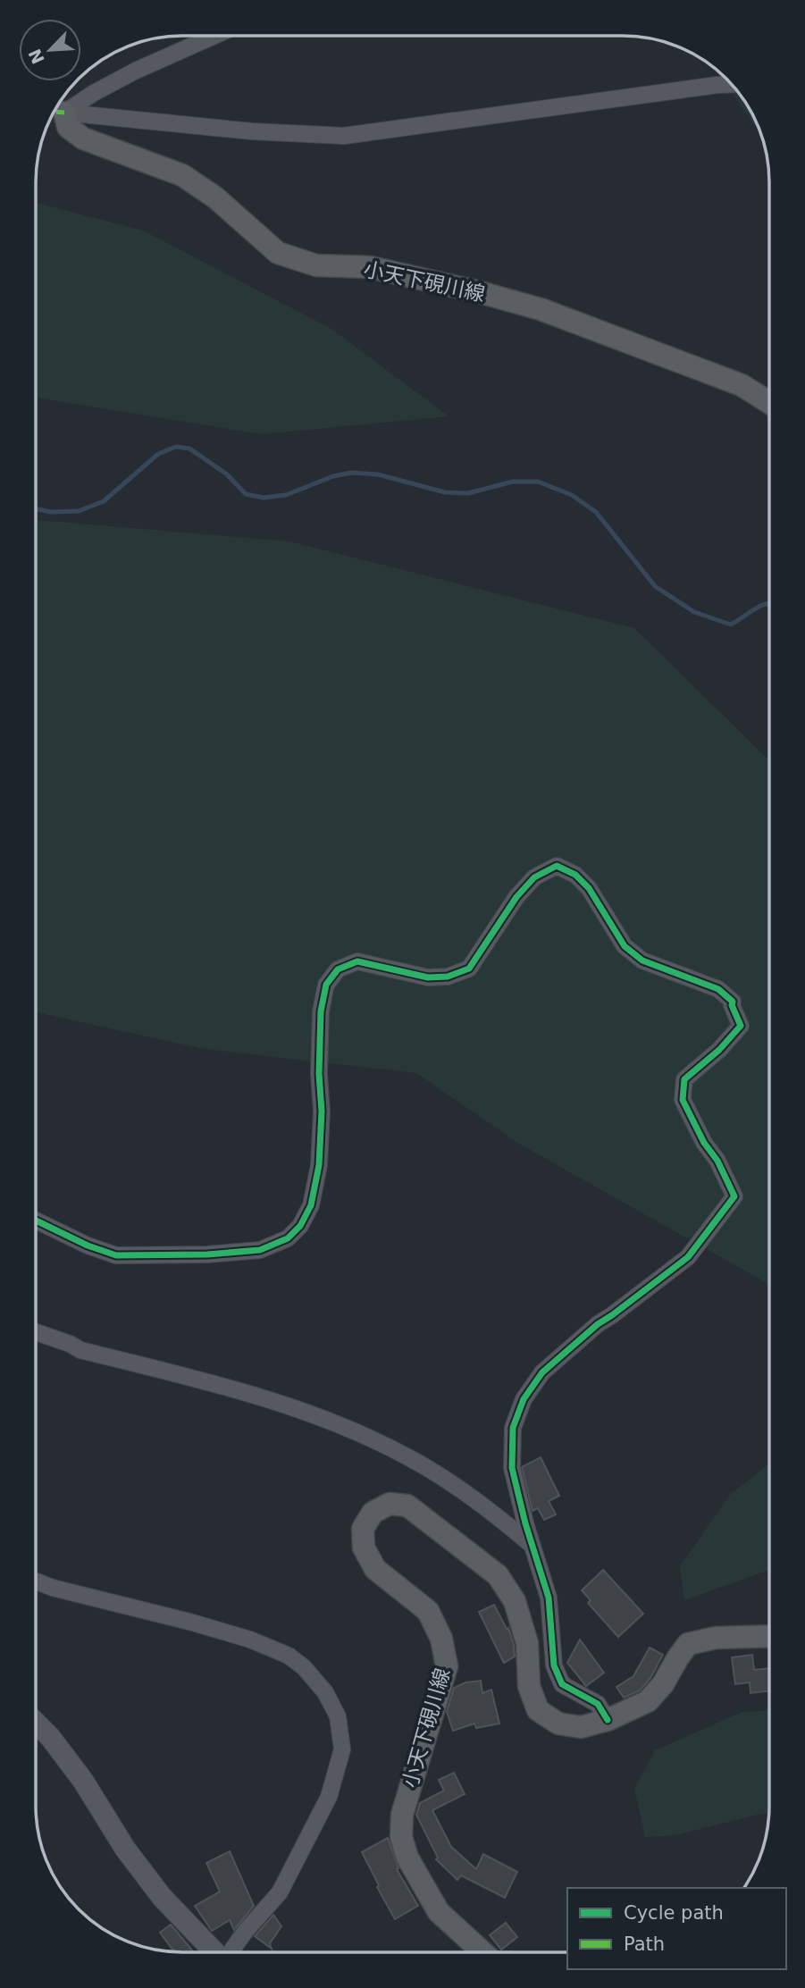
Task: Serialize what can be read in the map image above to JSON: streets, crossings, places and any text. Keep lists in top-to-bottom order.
{
  "streets": {
    "main road": ["小天下硯川線"]
  },
  "legend": ["Cycle path", "Path"],
  "north": "bottom left"
}
